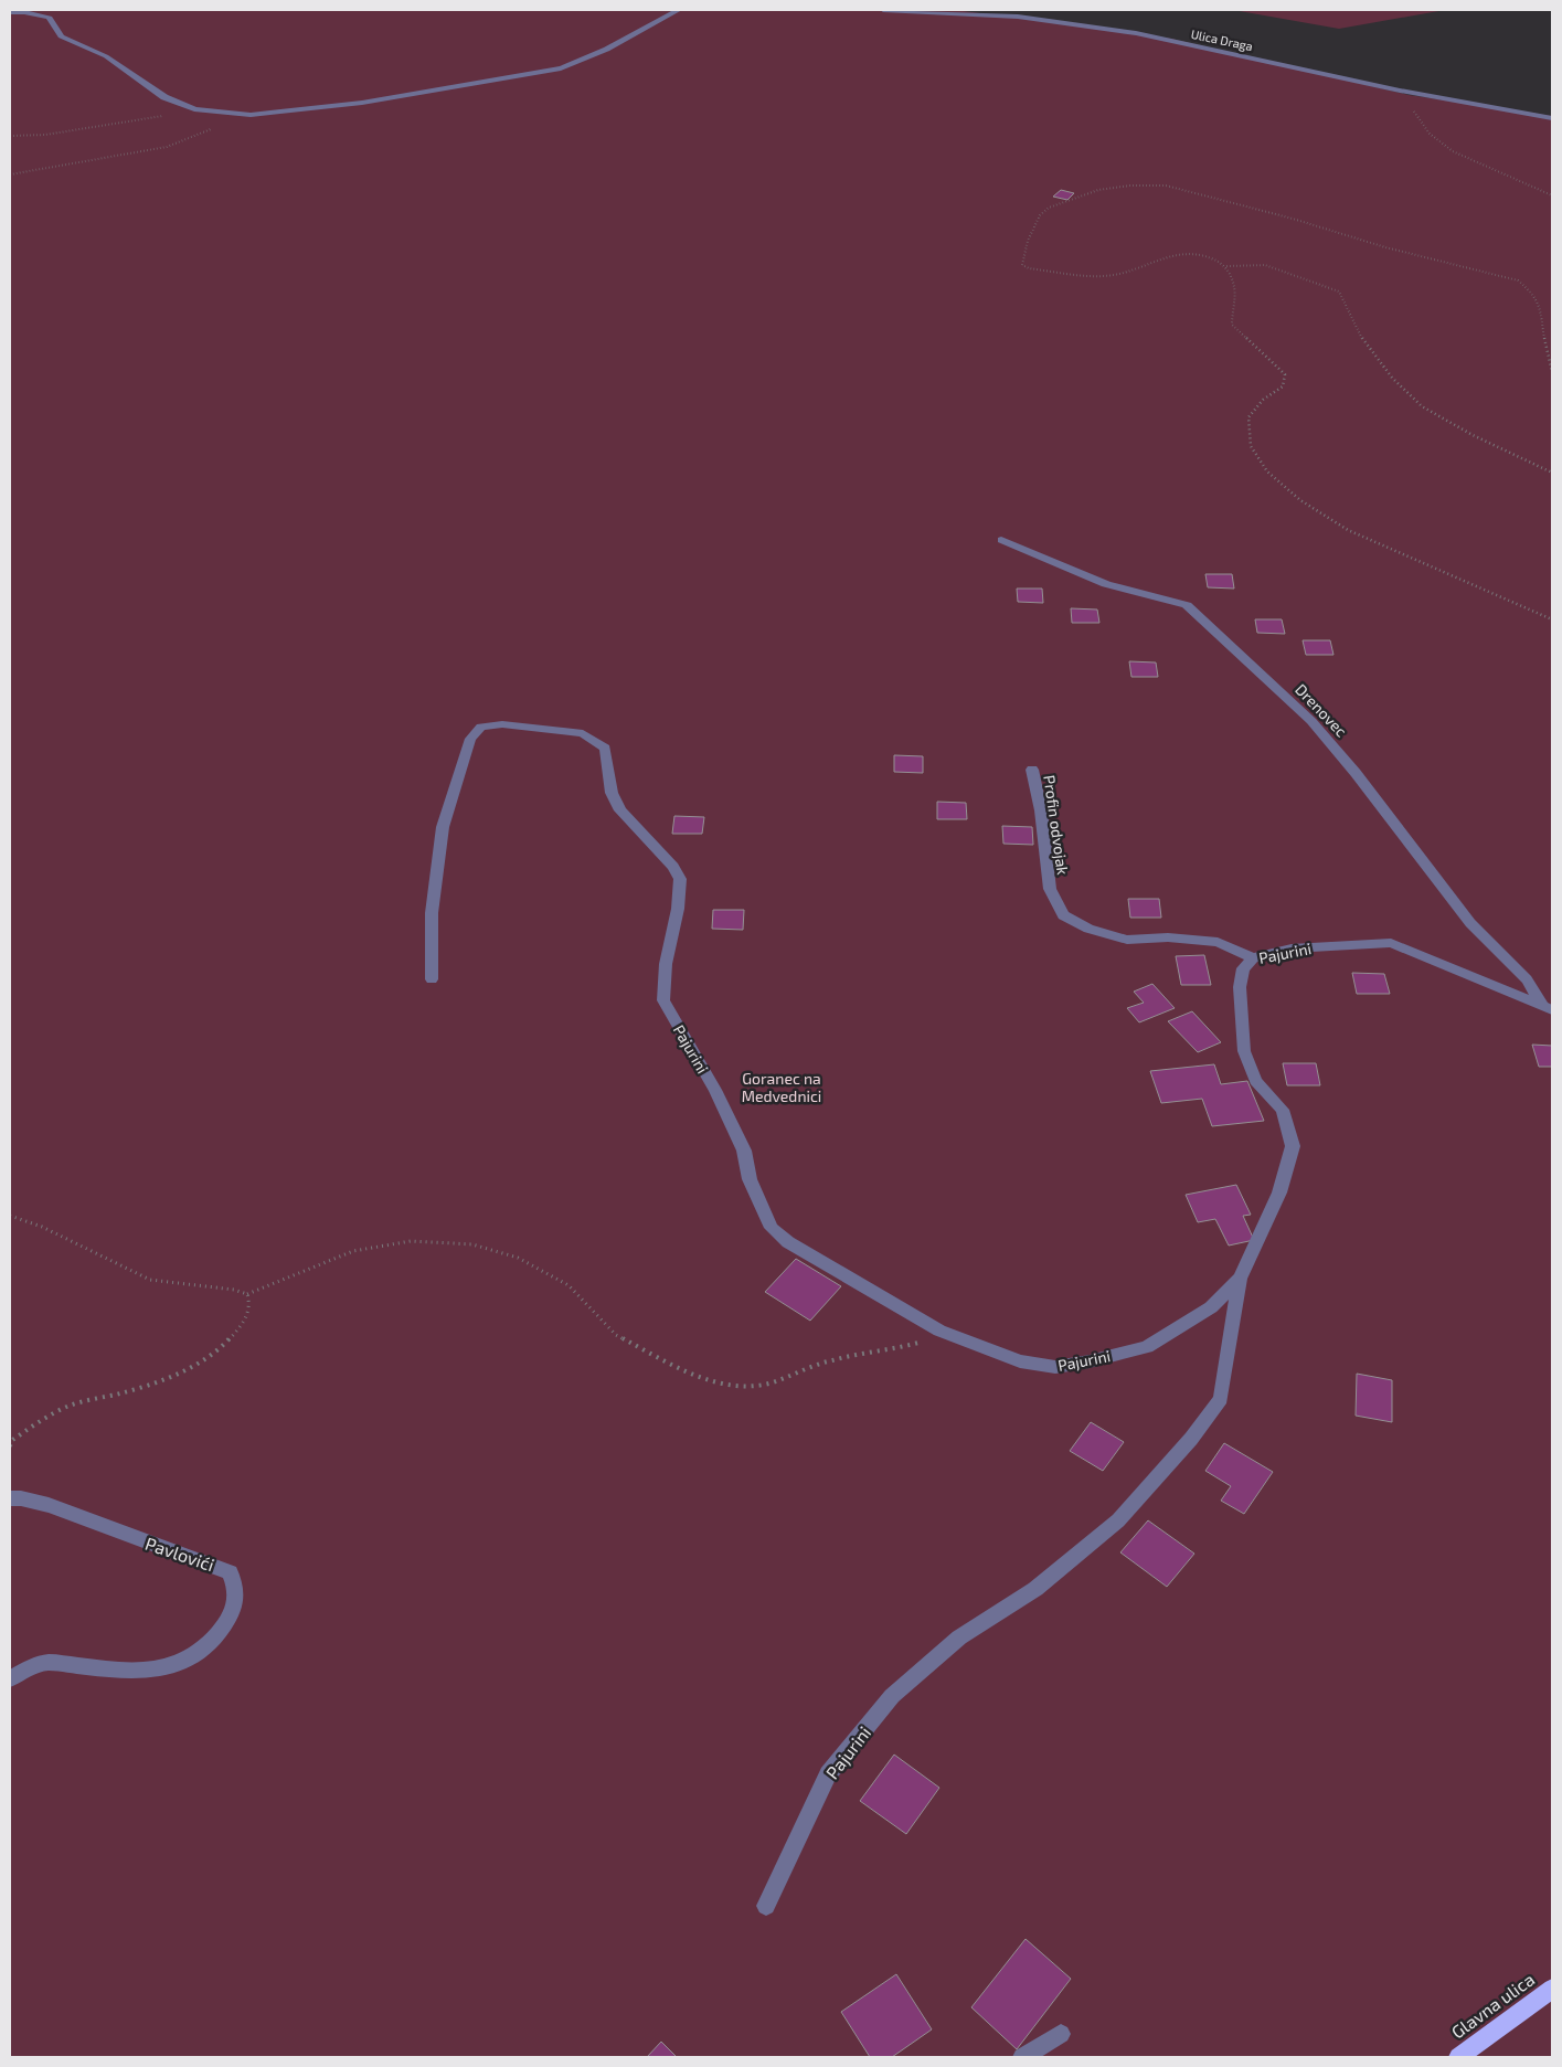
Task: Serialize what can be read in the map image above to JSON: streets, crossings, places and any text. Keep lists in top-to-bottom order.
{
  "streets": {
    "main road": ["Glavna ulica"],
    "street": [
      "Ulica Draga",
      "Drenovec",
      "Profin odvojak",
      "Pajurini",
      "Pavlovići"
    ]
  },
  "crossings": [
    ["Drenovec", "Pajurini"],
    ["Profin odvojak", "Pajurini"]
  ],
  "parks": ["Goranec na Medvednici"]
}
